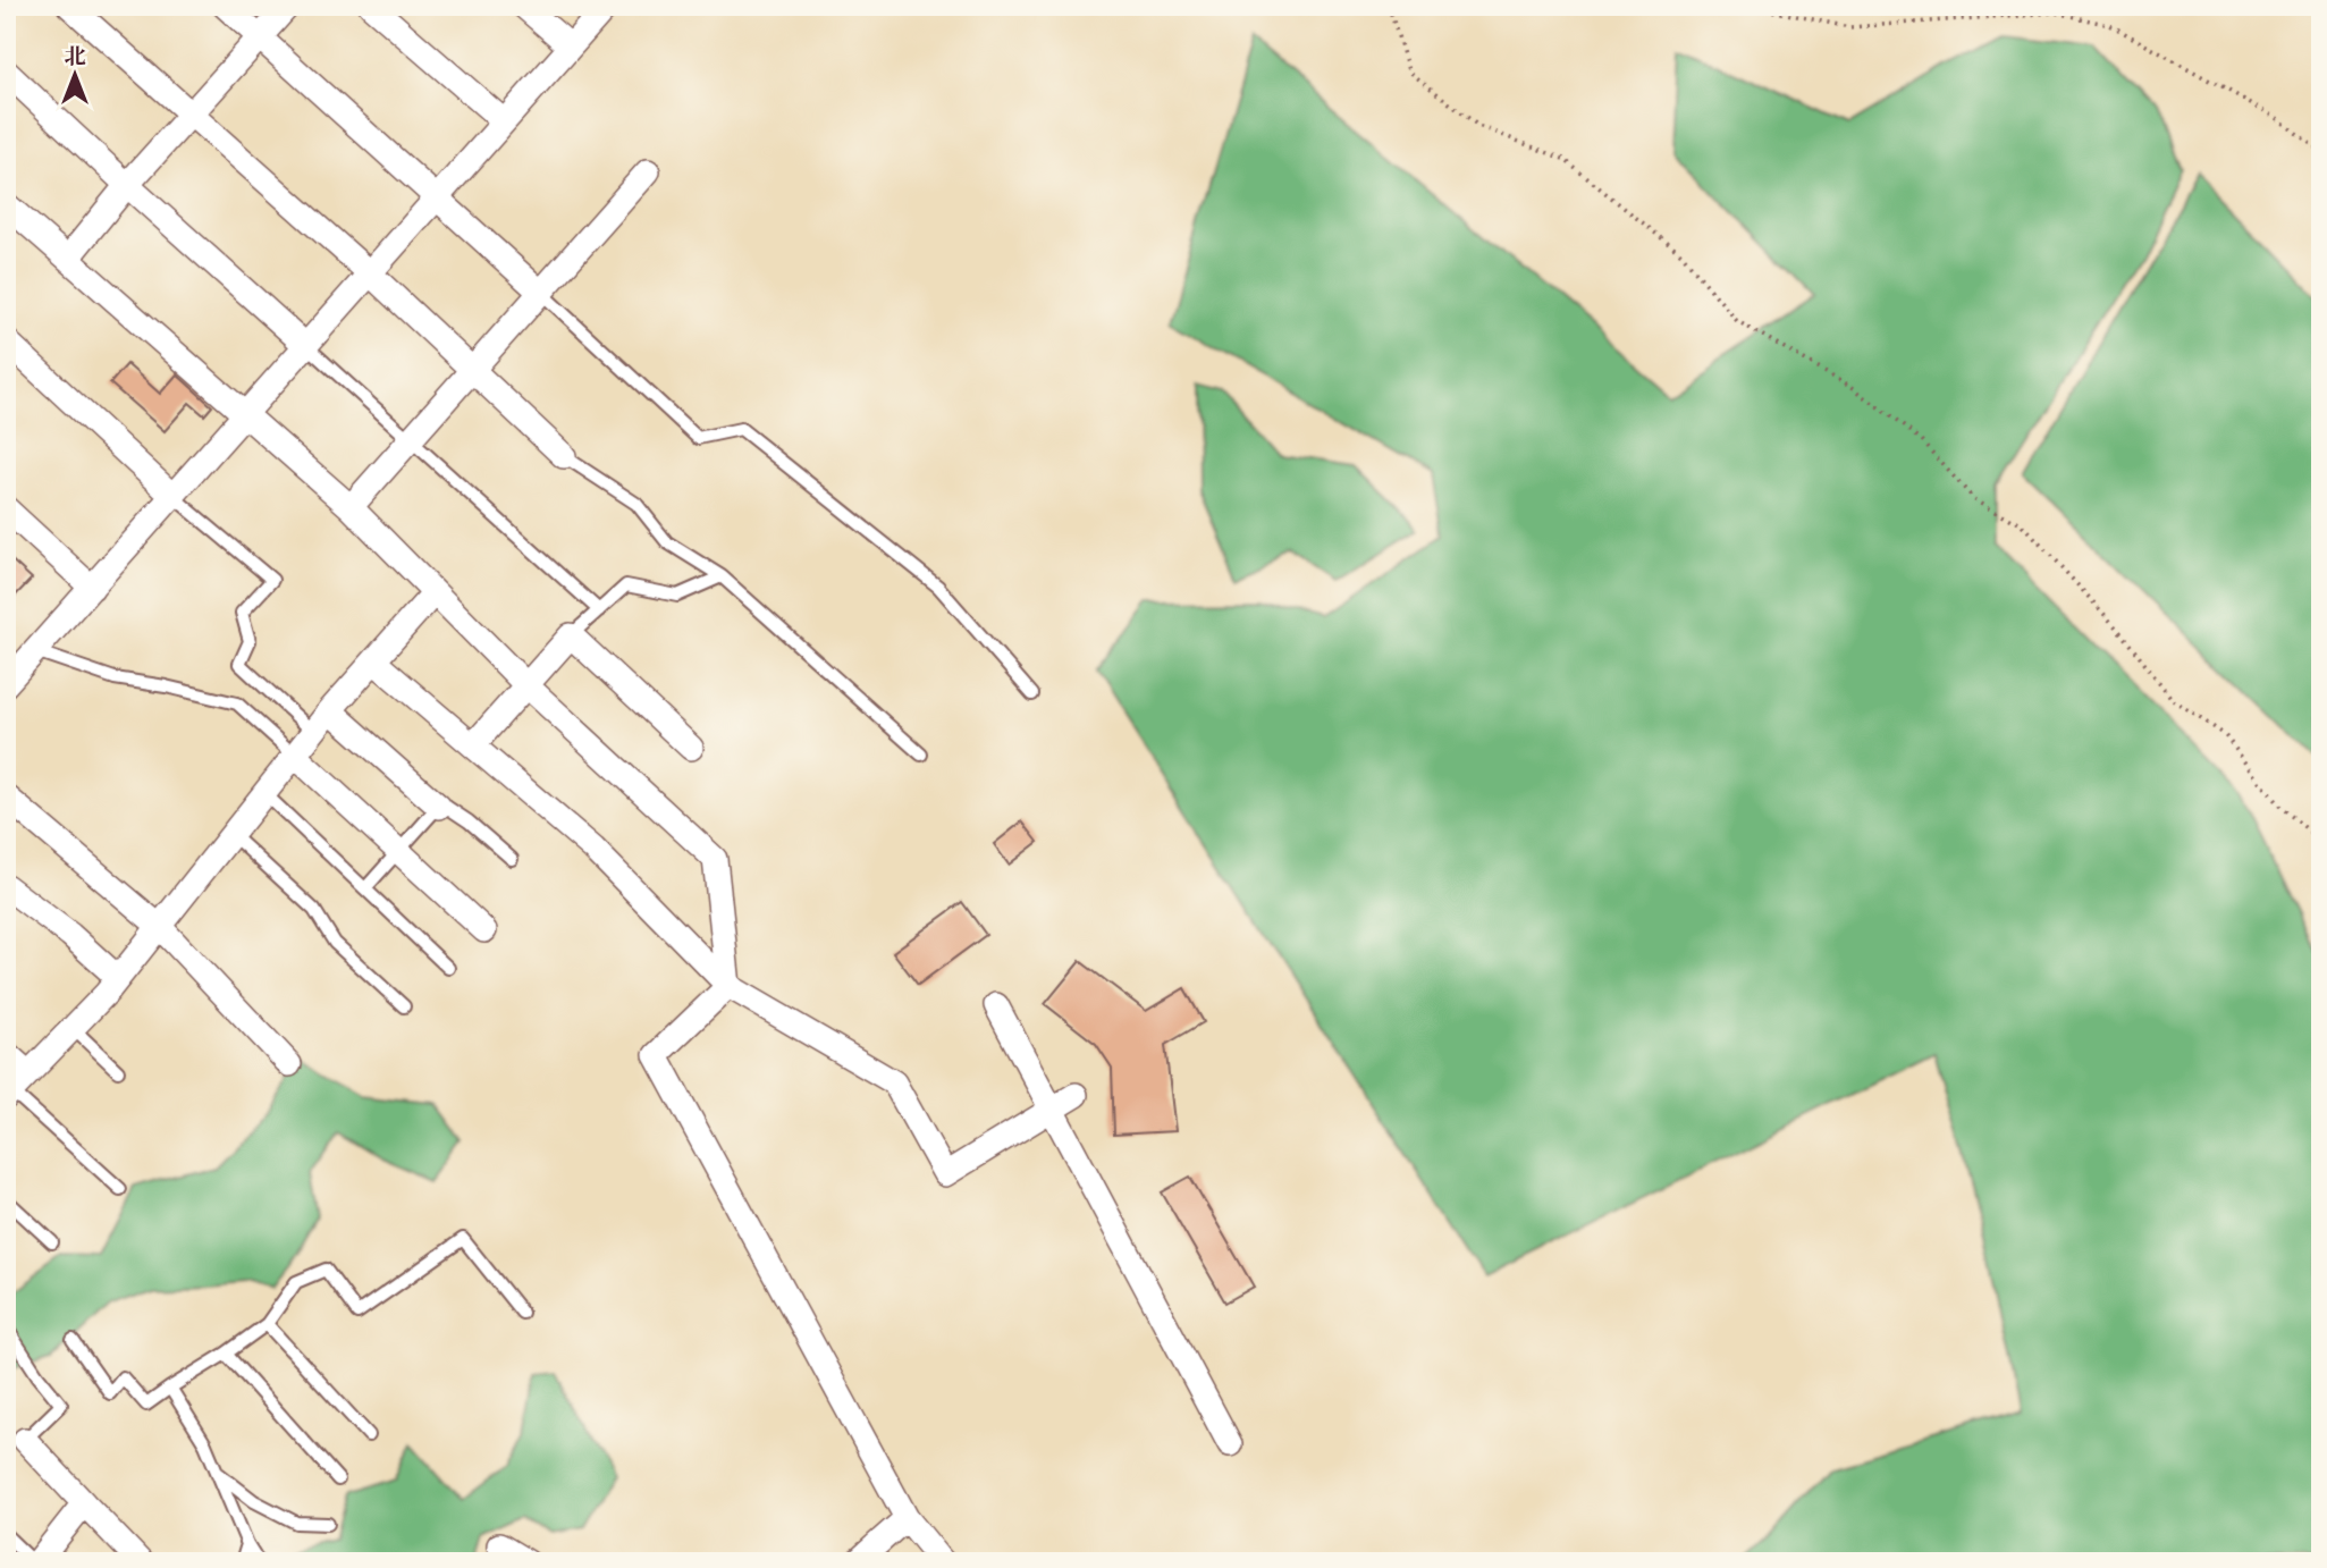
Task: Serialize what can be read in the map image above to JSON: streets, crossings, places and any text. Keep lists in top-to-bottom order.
{
  "north": "top"
}
